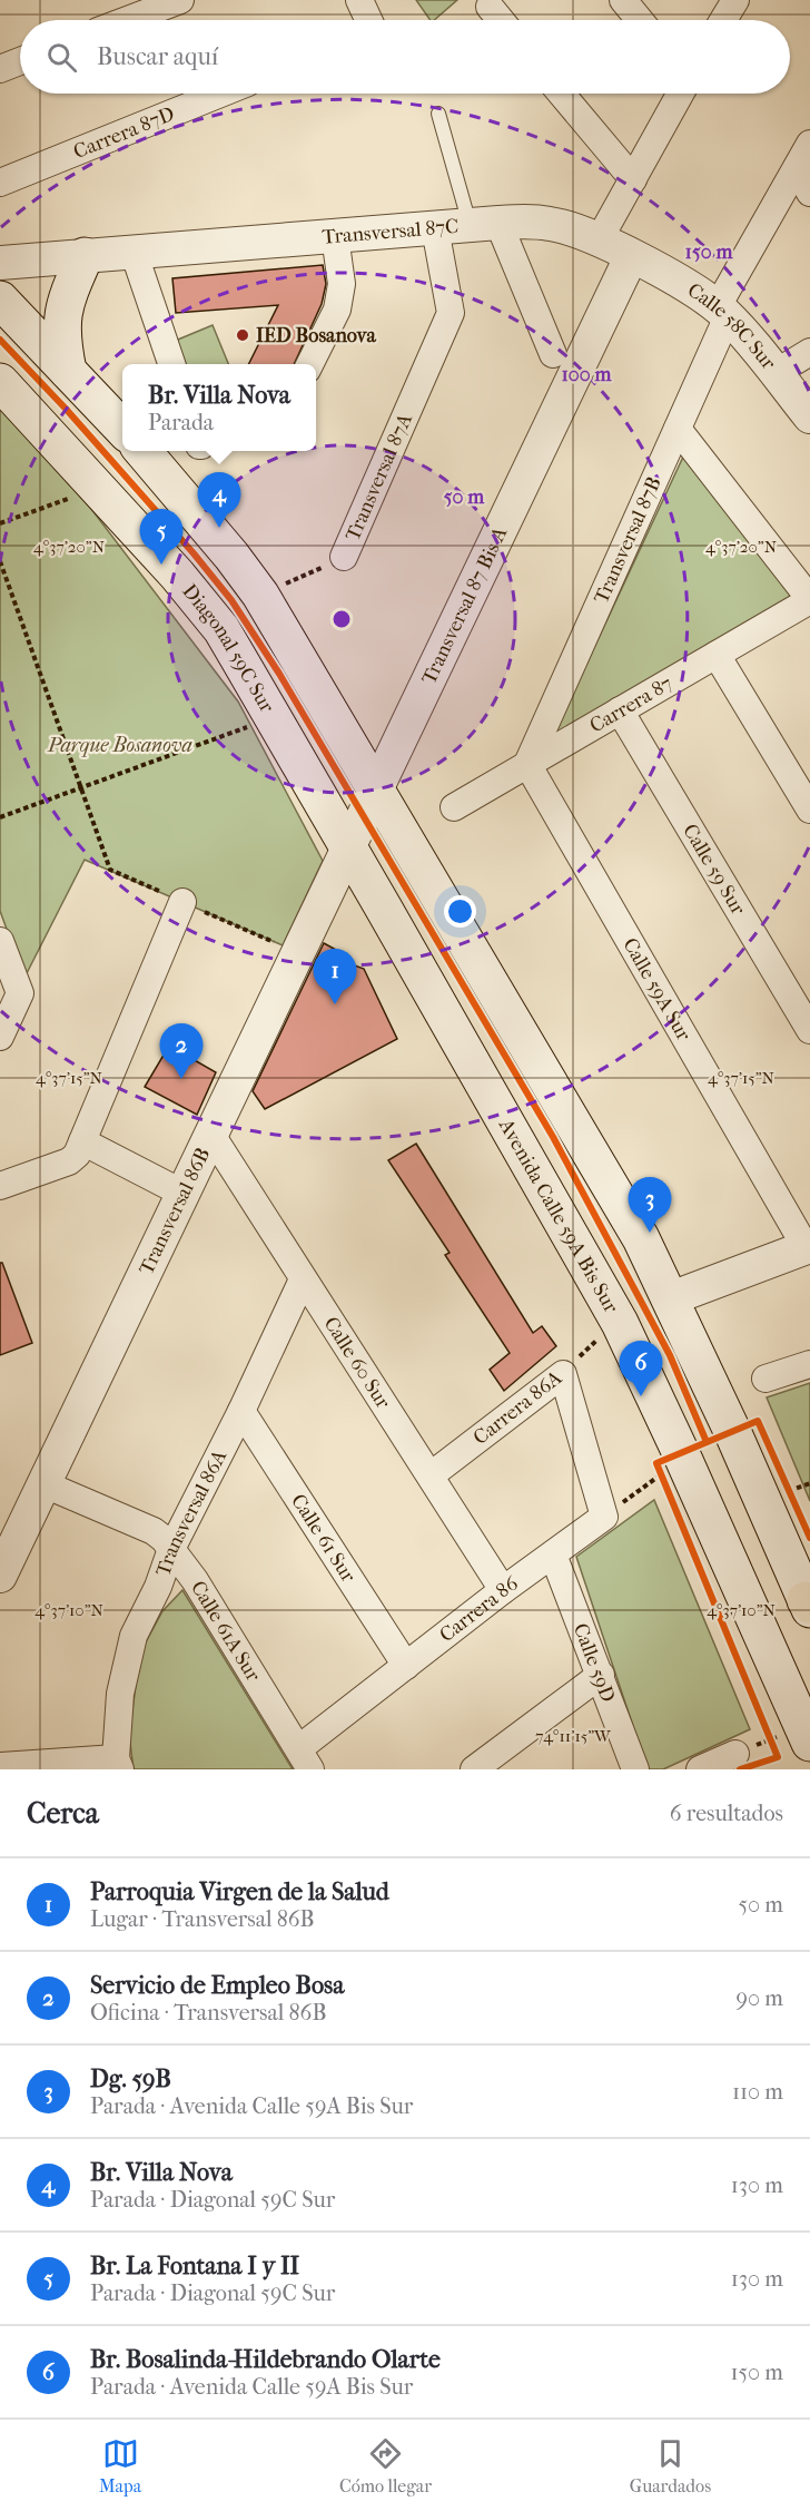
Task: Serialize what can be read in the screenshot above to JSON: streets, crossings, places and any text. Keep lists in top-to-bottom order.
{
  "streets": {
    "main road": ["Diagonal 59C Sur", "Avenida Calle 59A Bis Sur"],
    "street": [
      "Carrera 87D",
      "Transversal 87C",
      "Calle 58C Sur",
      "Transversal 87A",
      "Transversal 87B",
      "Transversal 87 Bis A",
      "Carrera 87",
      "Calle 59 Sur",
      "Calle 59A Sur",
      "Transversal 86B",
      "Calle 60 Sur",
      "Carrera 86A",
      "Transversal 86A",
      "Calle 61 Sur",
      "Carrera 86",
      "Calle 61A Sur",
      "Calle 59D"
    ]
  },
  "crossings": [
    ["Transversal 87C", "Calle 58C Sur"],
    ["Transversal 87C", "Transversal 87A"],
    ["Calle 58C Sur", "Transversal 87B"],
    ["Calle 58C Sur", "Transversal 87 Bis A"],
    ["Transversal 87B", "Carrera 87"],
    ["Transversal 87B", "Calle 59A Sur"],
    ["Transversal 87 Bis A", "Diagonal 59C Sur"],
    ["Transversal 87 Bis A", "Transversal 86B"],
    ["Transversal 87 Bis A", "Avenida Calle 59A Bis Sur"],
    ["Diagonal 59C Sur", "Transversal 86B"],
    ["Diagonal 59C Sur", "Avenida Calle 59A Bis Sur"],
    ["Carrera 87", "Calle 59 Sur"],
    ["Carrera 87", "Calle 59A Sur"],
    ["Transversal 86B", "Avenida Calle 59A Bis Sur"],
    ["Transversal 86B", "Calle 60 Sur"],
    ["Transversal 86B", "Calle 61A Sur"],
    ["Calle 60 Sur", "Carrera 86A"],
    ["Calle 60 Sur", "Transversal 86A"],
    ["Calle 60 Sur", "Carrera 86"],
    ["Transversal 86A", "Calle 61 Sur"],
    ["Transversal 86A", "Calle 61A Sur"],
    ["Calle 61 Sur", "Carrera 86"],
    ["Carrera 86", "Calle 61A Sur"],
    ["Carrera 86", "Calle 59D"]
  ],
  "parks": ["Parque Bosanova"],
  "places": ["IED Bosanova"],
  "page": {
    "search": "Buscar aquí",
    "popup": ["Br. Villa Nova", "Parada"],
    "pins": [
      "4",
      "5",
      "1",
      "2",
      "3",
      "6"
    ],
    "heading": ["Cerca", "6 resultados"],
    "list": [
      {
        "mark": "1",
        "name": "Parroquia Virgen de la Salud",
        "note": "Lugar · Transversal 86B",
        "value": "50 m"
      },
      {
        "mark": "2",
        "name": "Servicio de Empleo Bosa",
        "note": "Oficina · Transversal 86B",
        "value": "90 m"
      },
      {
        "mark": "3",
        "name": "Dg. 59B",
        "note": "Parada · Avenida Calle 59A Bis Sur",
        "value": "110 m"
      },
      {
        "mark": "4",
        "name": "Br. Villa Nova",
        "note": "Parada · Diagonal 59C Sur",
        "value": "130 m"
      },
      {
        "mark": "5",
        "name": "Br. La Fontana I y II",
        "note": "Parada · Diagonal 59C Sur",
        "value": "130 m"
      },
      {
        "mark": "6",
        "name": "Br. Bosalinda-Hildebrando Olarte",
        "note": "Parada · Avenida Calle 59A Bis Sur",
        "value": "150 m"
      }
    ],
    "nav": ["Mapa", "Cómo llegar", "Guardados"]
  },
  "coordinates": [
    "4°37'20\"N",
    "4°37'15\"N",
    "4°37'10\"N",
    "74°11'15\"W"
  ],
  "rings": ["150 m", "100 m", "50 m"]
}
